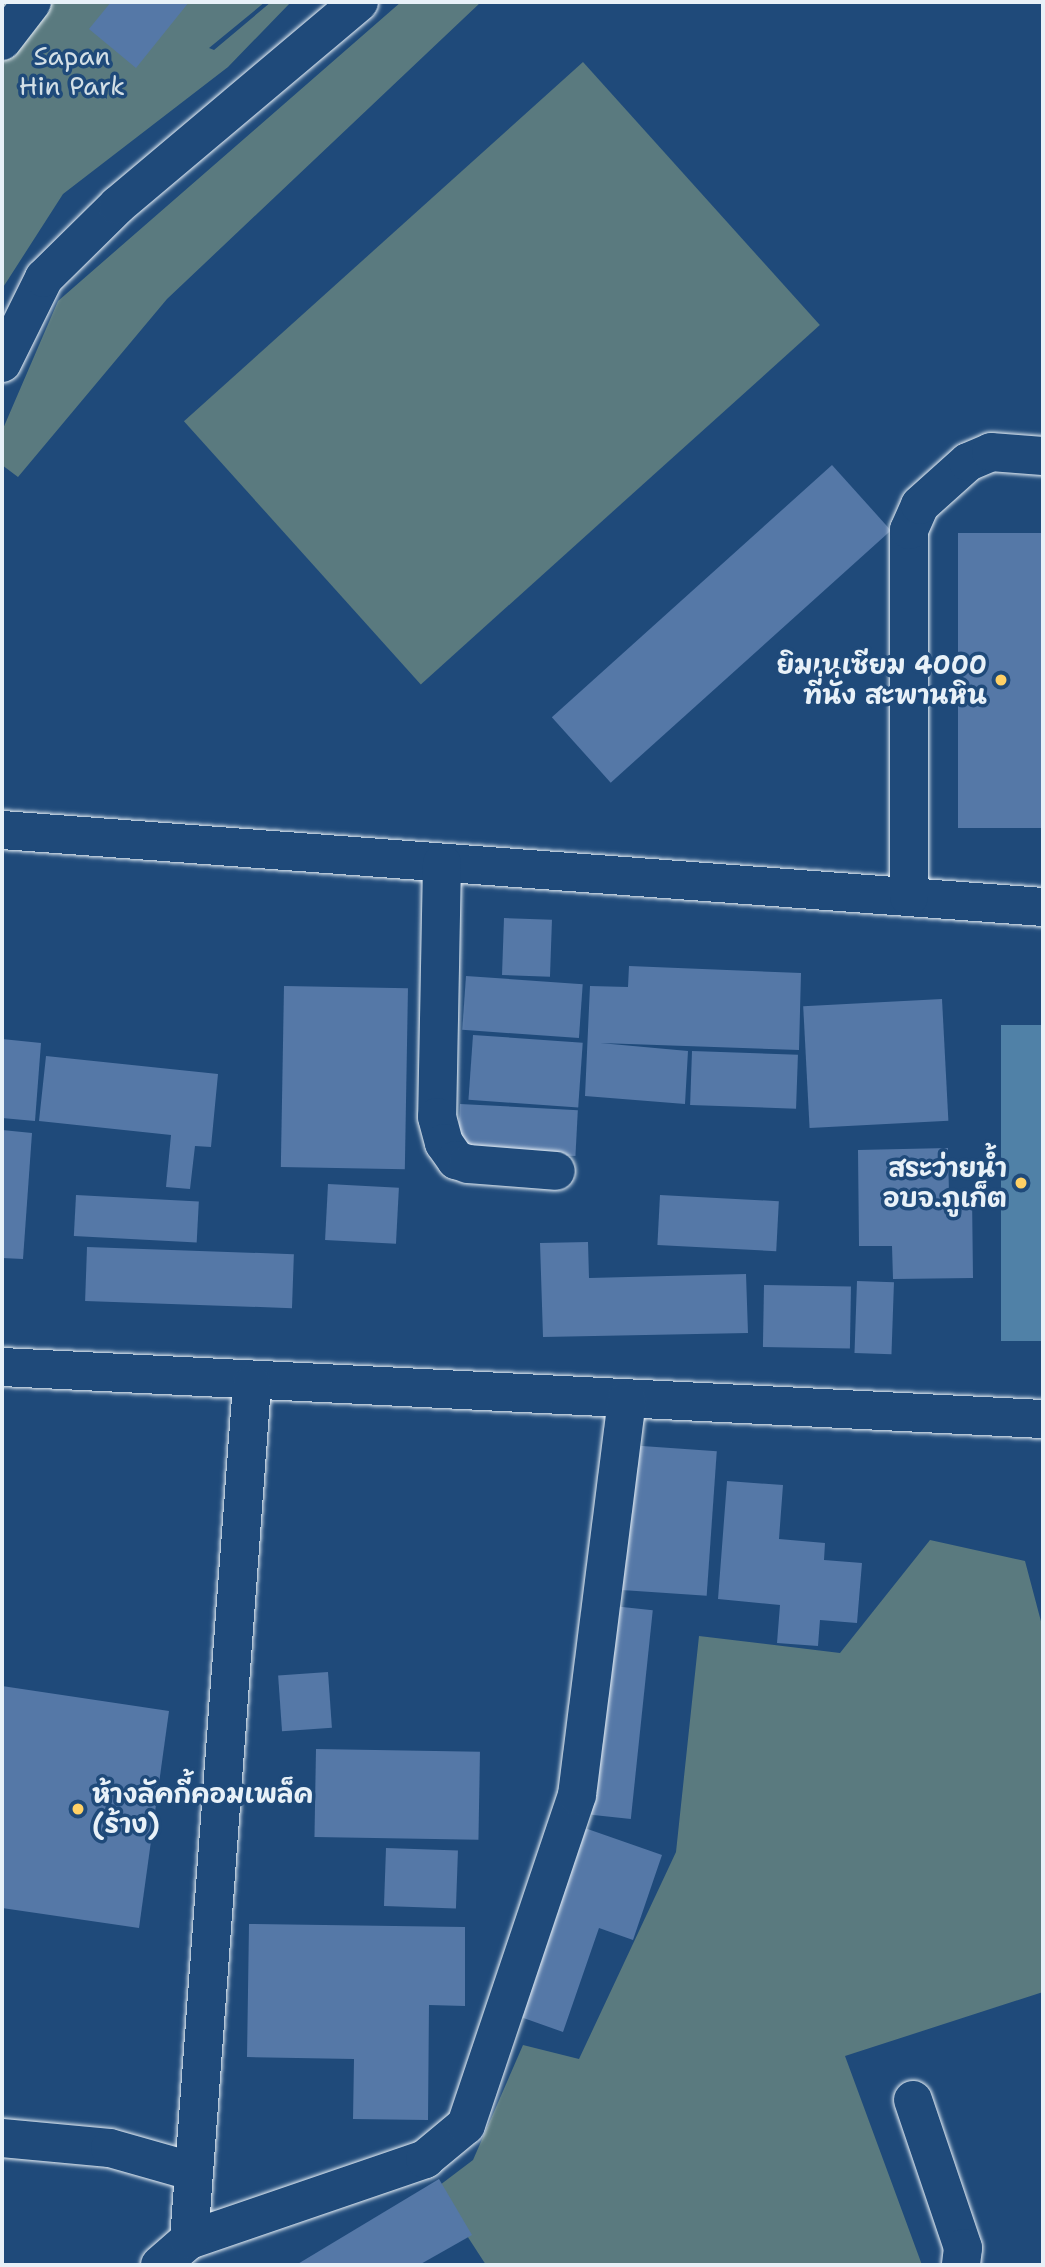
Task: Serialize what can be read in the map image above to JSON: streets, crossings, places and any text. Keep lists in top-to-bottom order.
{
  "parks": ["Sapan Hin Park"],
  "places": ["ยิมเนเซียม 4000 ที่นั่ง สะพานหิน", "สระว่ายน้ำ อบจ.ภูเก็ต", "ห้างลัคกี้คอมเพล็ค (ร้าง)"]
}
